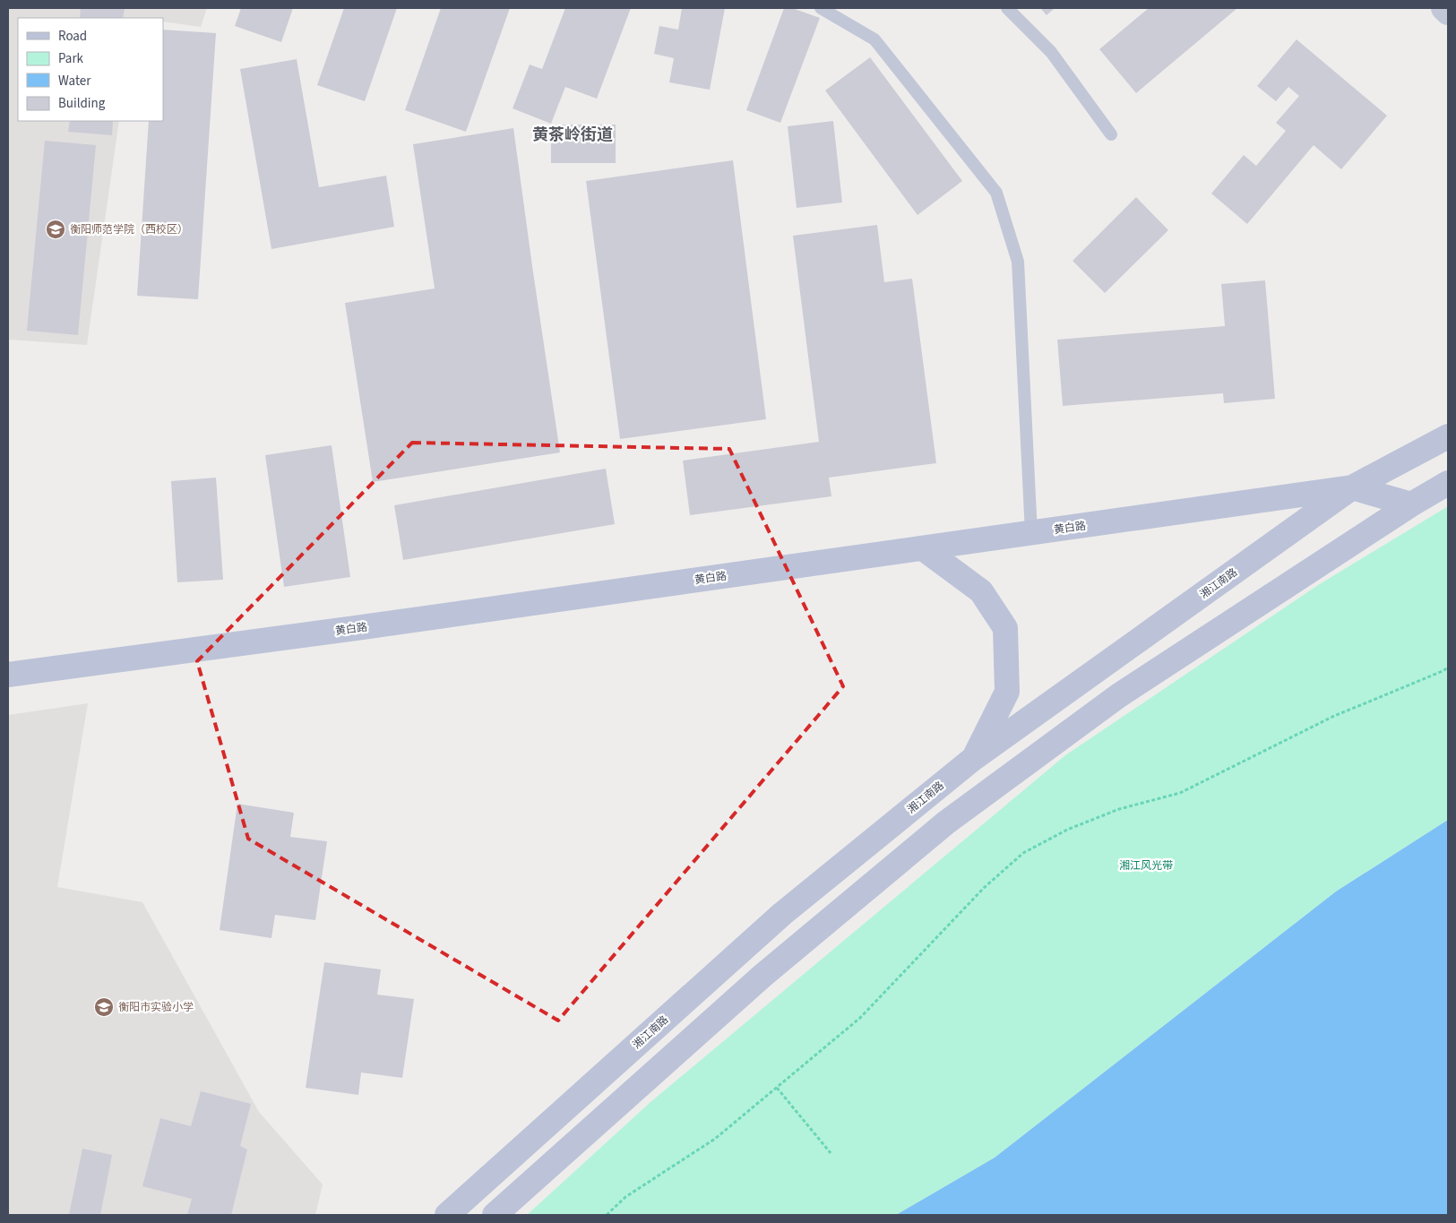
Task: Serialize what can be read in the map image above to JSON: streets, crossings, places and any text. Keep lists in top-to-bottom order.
{
  "streets": {
    "main road": ["黄白路", "湘江南路"]
  },
  "crossings": [
    ["黄白路", "湘江南路"]
  ],
  "districts": ["黄茶岭街道"],
  "parks": ["湘江风光带"],
  "places": {
    "school or university": ["衡阳师范学院（西校区）", "衡阳市实验小学"]
  },
  "legend": [
    "Road",
    "Park",
    "Water",
    "Building"
  ]
}
